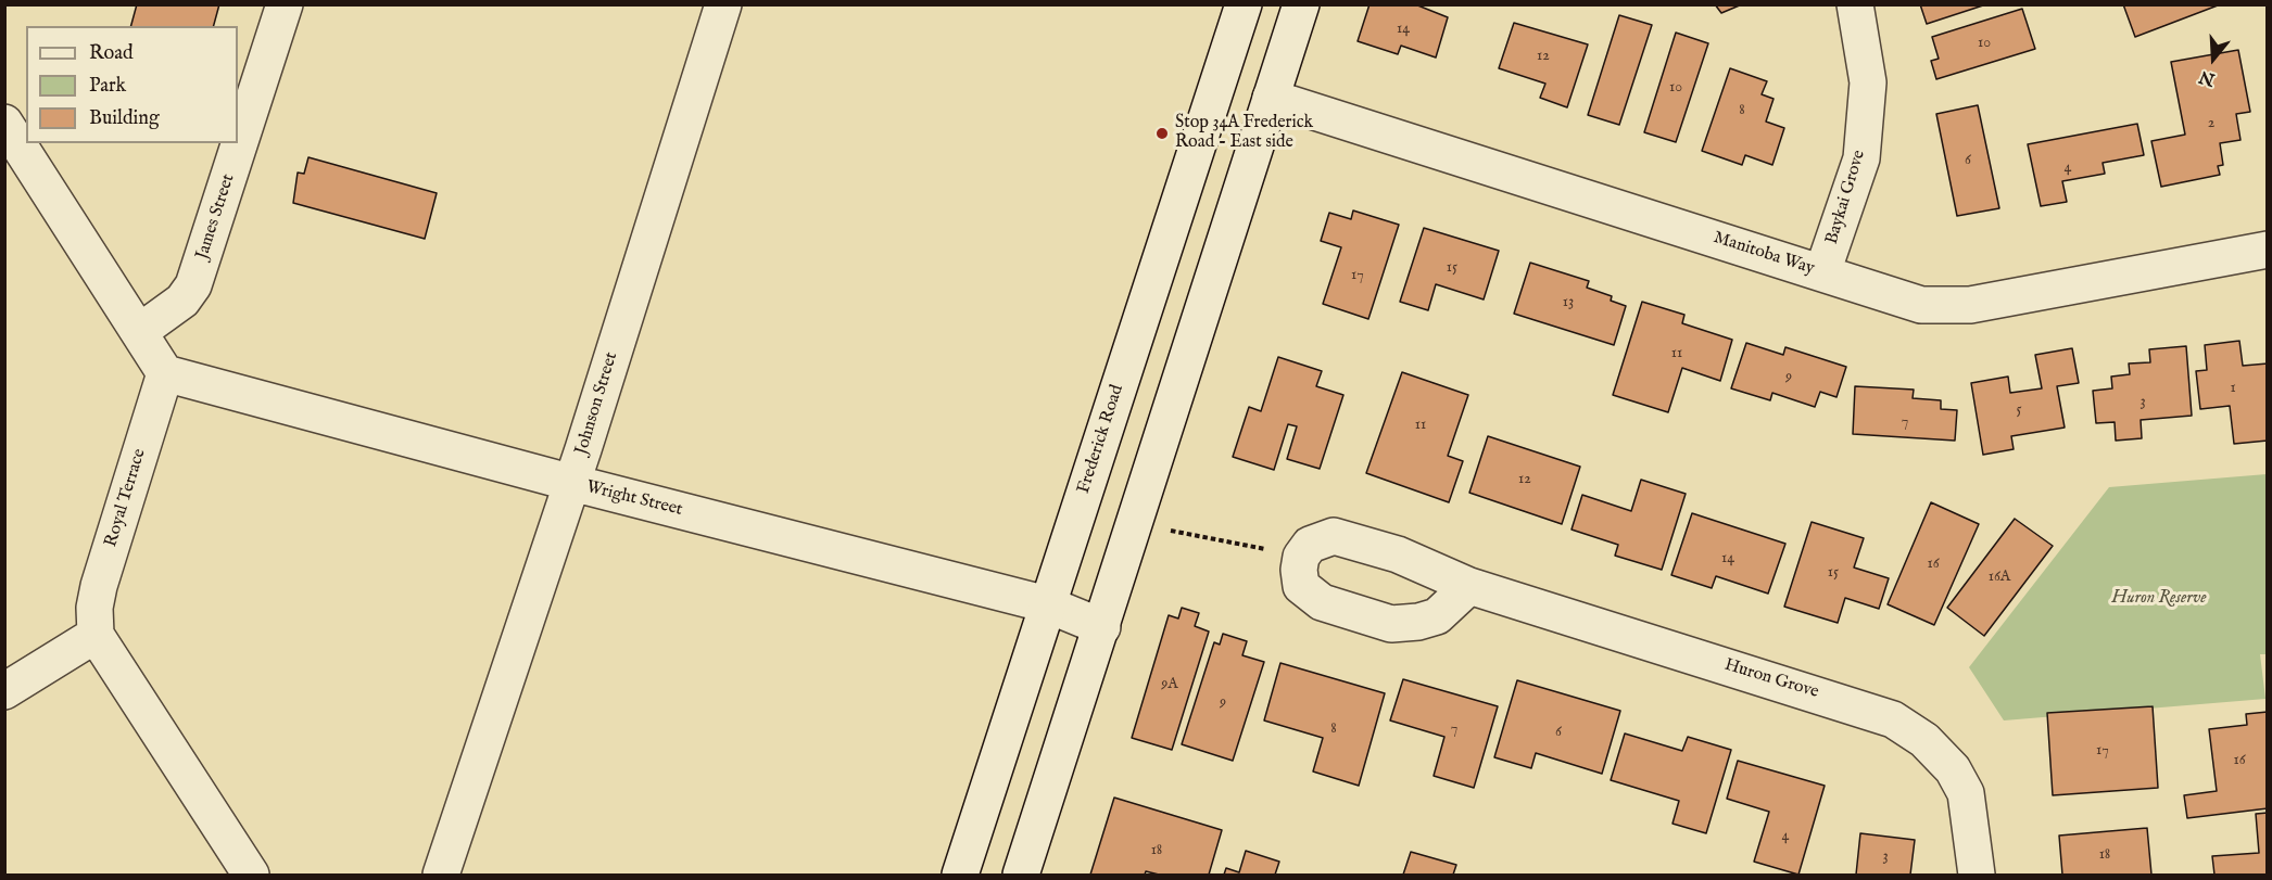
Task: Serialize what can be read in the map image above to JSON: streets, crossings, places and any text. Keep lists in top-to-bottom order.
{
  "streets": {
    "street": [
      "Baykai Grove",
      "James Street",
      "Manitoba Way",
      "Johnson Street",
      "Frederick Road",
      "Royal Terrace",
      "Wright Street",
      "Huron Grove"
    ]
  },
  "crossings": [
    ["Baykai Grove", "Manitoba Way"],
    ["Johnson Street", "Wright Street"],
    ["Frederick Road", "Wright Street"],
    ["Royal Terrace", "Wright Street"]
  ],
  "parks": ["Huron Reserve"],
  "places": ["Stop 34A Frederick Road - East side"],
  "house_numbers": [
    "14",
    "10",
    "12",
    "10",
    "8",
    "2",
    "6",
    "4",
    "15",
    "17",
    "13",
    "11",
    "9",
    "1",
    "3",
    "5",
    "7",
    "11",
    "12",
    "14",
    "16",
    "15",
    "16A",
    "9A",
    "9",
    "8",
    "7",
    "6",
    "17",
    "16",
    "4",
    "18",
    "18",
    "3"
  ],
  "legend": ["Road", "Park", "Building"],
  "north": "bottom"
}
